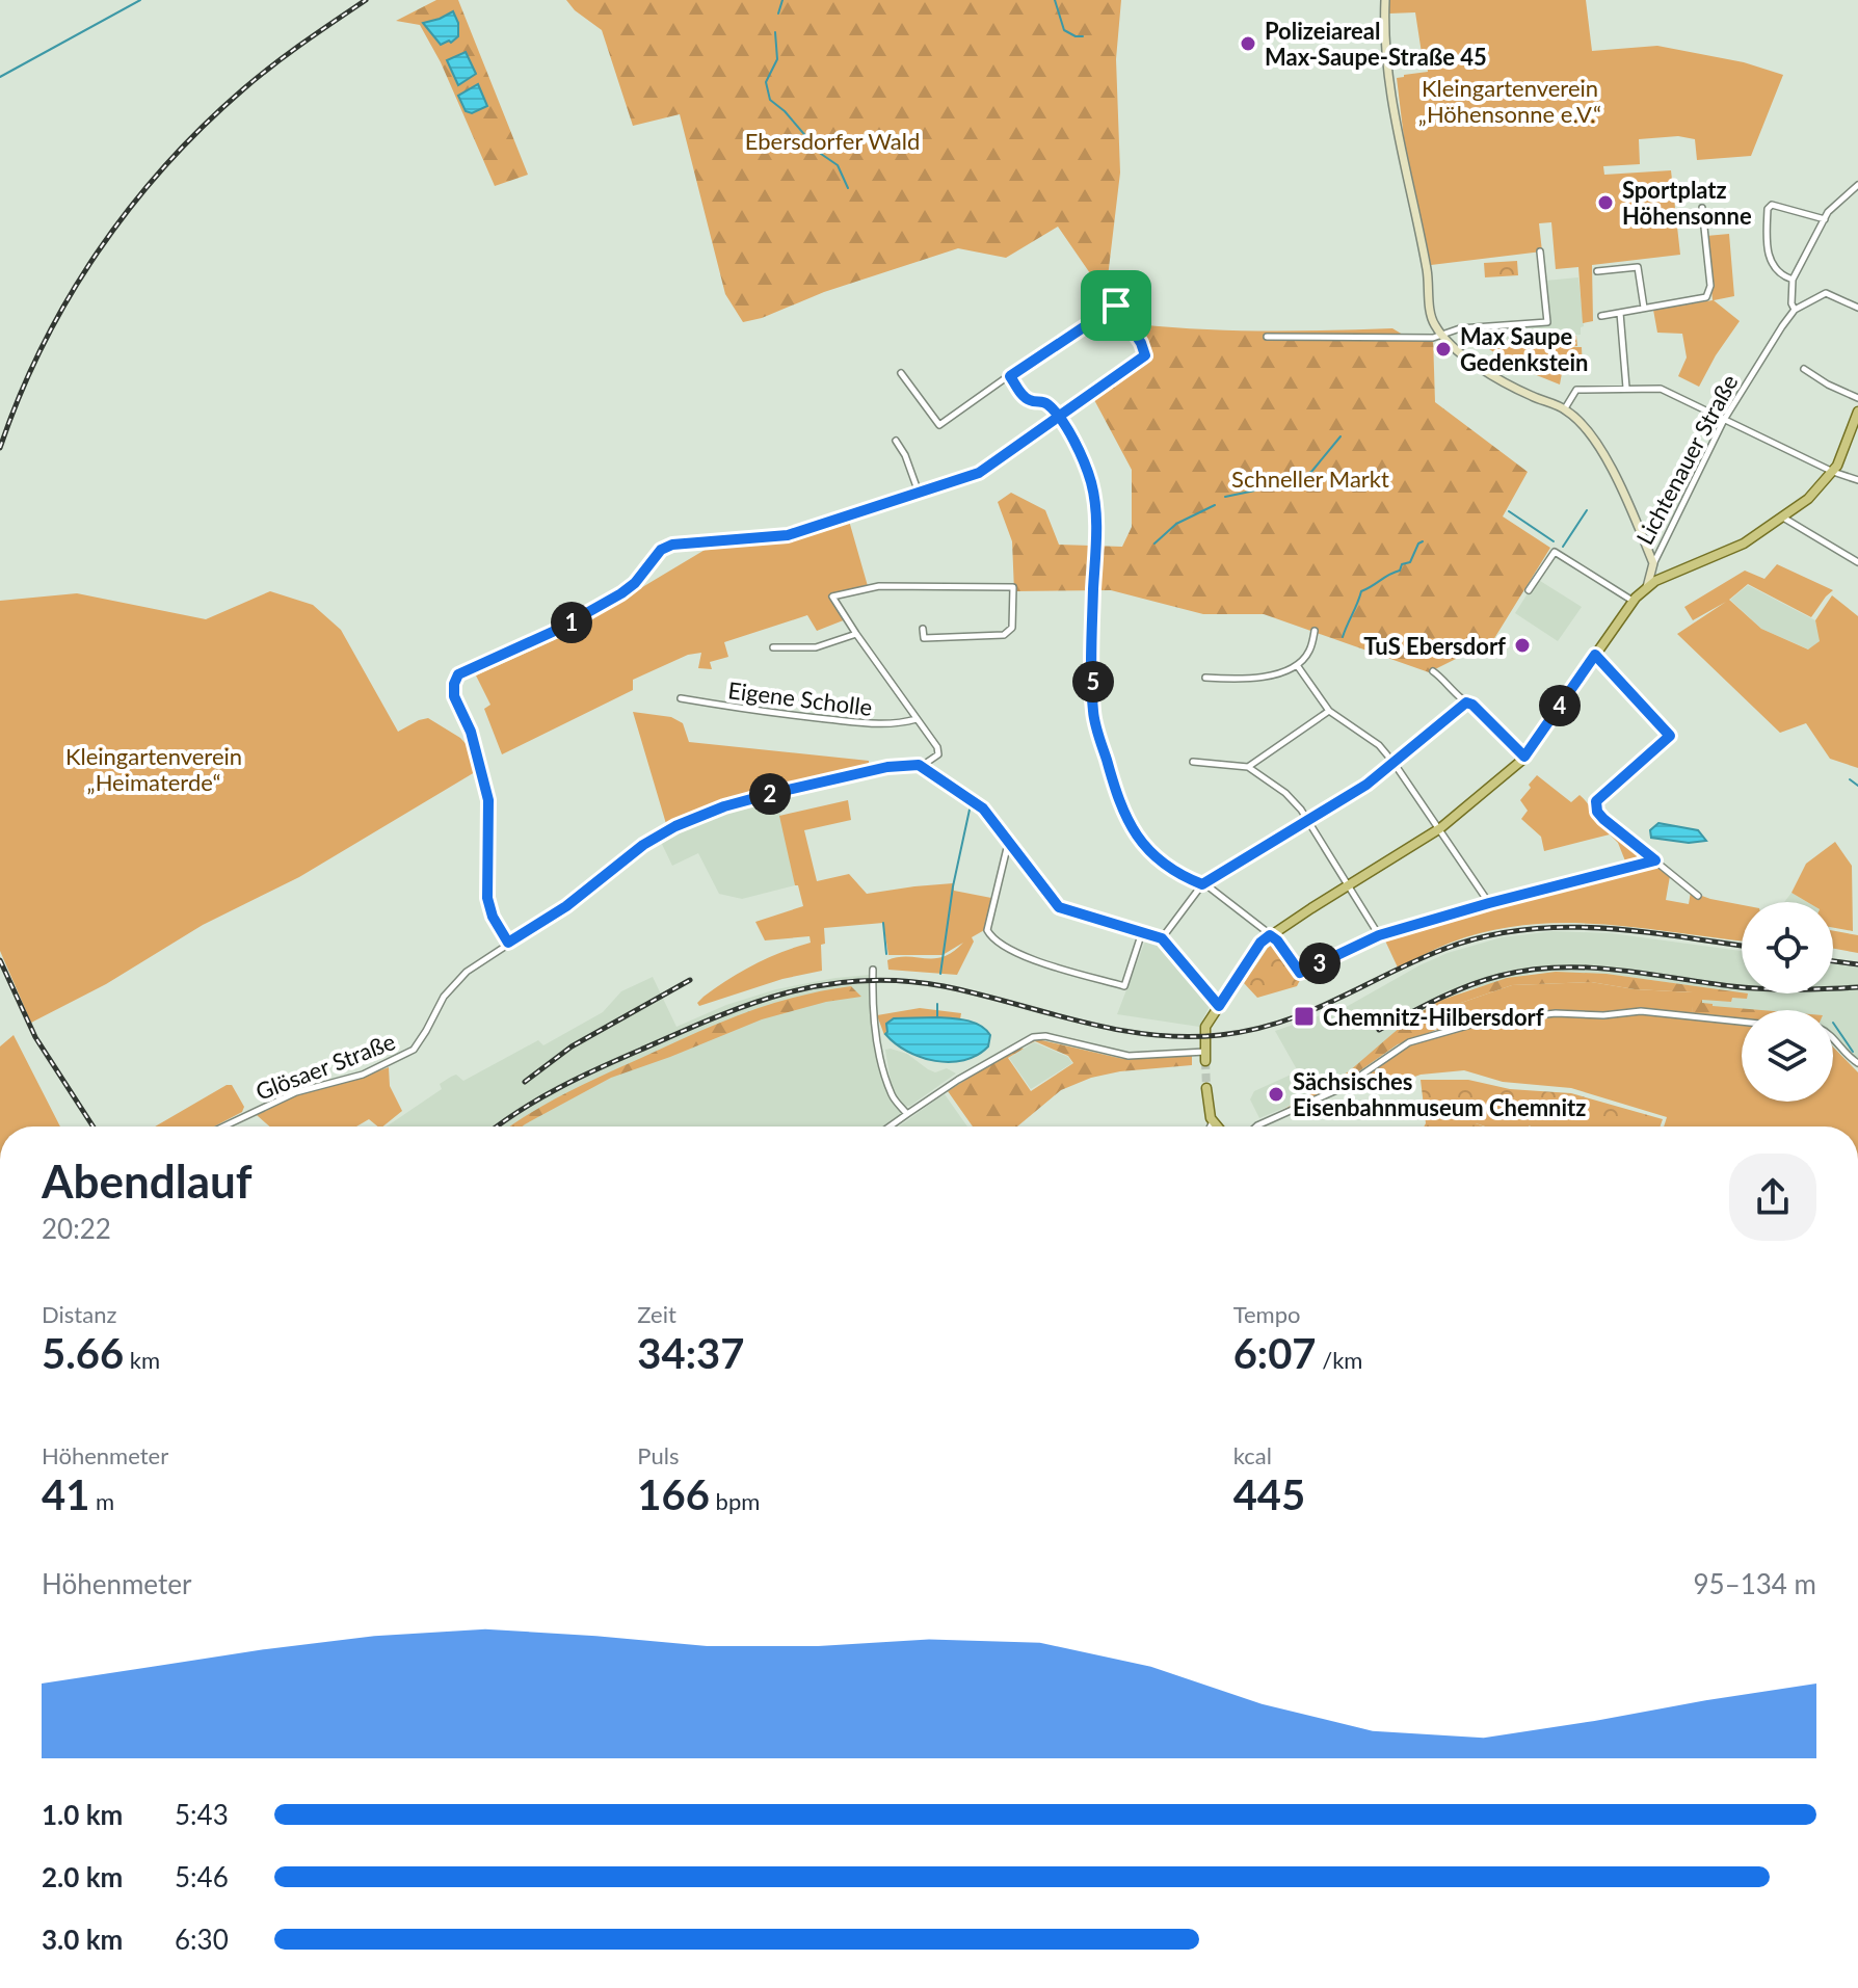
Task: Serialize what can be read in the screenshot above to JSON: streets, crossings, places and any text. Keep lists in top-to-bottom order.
{
  "streets": {
    "street": ["Lichtenauer Straße", "Eigene Scholle", "Glösaer Straße"]
  },
  "parks": [
    "Kleingartenverein „Höhensonne e.V.“",
    "Ebersdorfer Wald",
    "Schneller Markt",
    "Kleingartenverein „Heimaterde“"
  ],
  "places": {
    "other": [
      "Polizeiareal Max-Saupe-Straße 45",
      "Sportplatz Höhensonne",
      "Max Saupe Gedenkstein",
      "TuS Ebersdorf",
      "Sächsisches Eisenbahnmuseum Chemnitz"
    ],
    "transit": ["Chemnitz-Hilbersdorf"]
  },
  "page": {
    "pins": [
      "1",
      "5",
      "4",
      "2",
      "3"
    ],
    "heading": ["Abendlauf", "20:22"],
    "stats": [
      ["Distanz", "5.66 km"],
      ["Zeit", "34:37"],
      ["Tempo", "6:07 /km"],
      ["Höhenmeter", "41 m"],
      ["Puls", "166 bpm"],
      ["kcal", "445"]
    ],
    "chart": ["Höhenmeter", "95–134 m"],
    "list": [
      {
        "name": "1.0 km",
        "note": "5:43"
      },
      {
        "name": "2.0 km",
        "note": "5:46"
      },
      {
        "name": "3.0 km",
        "note": "6:30"
      }
    ]
  }
}
